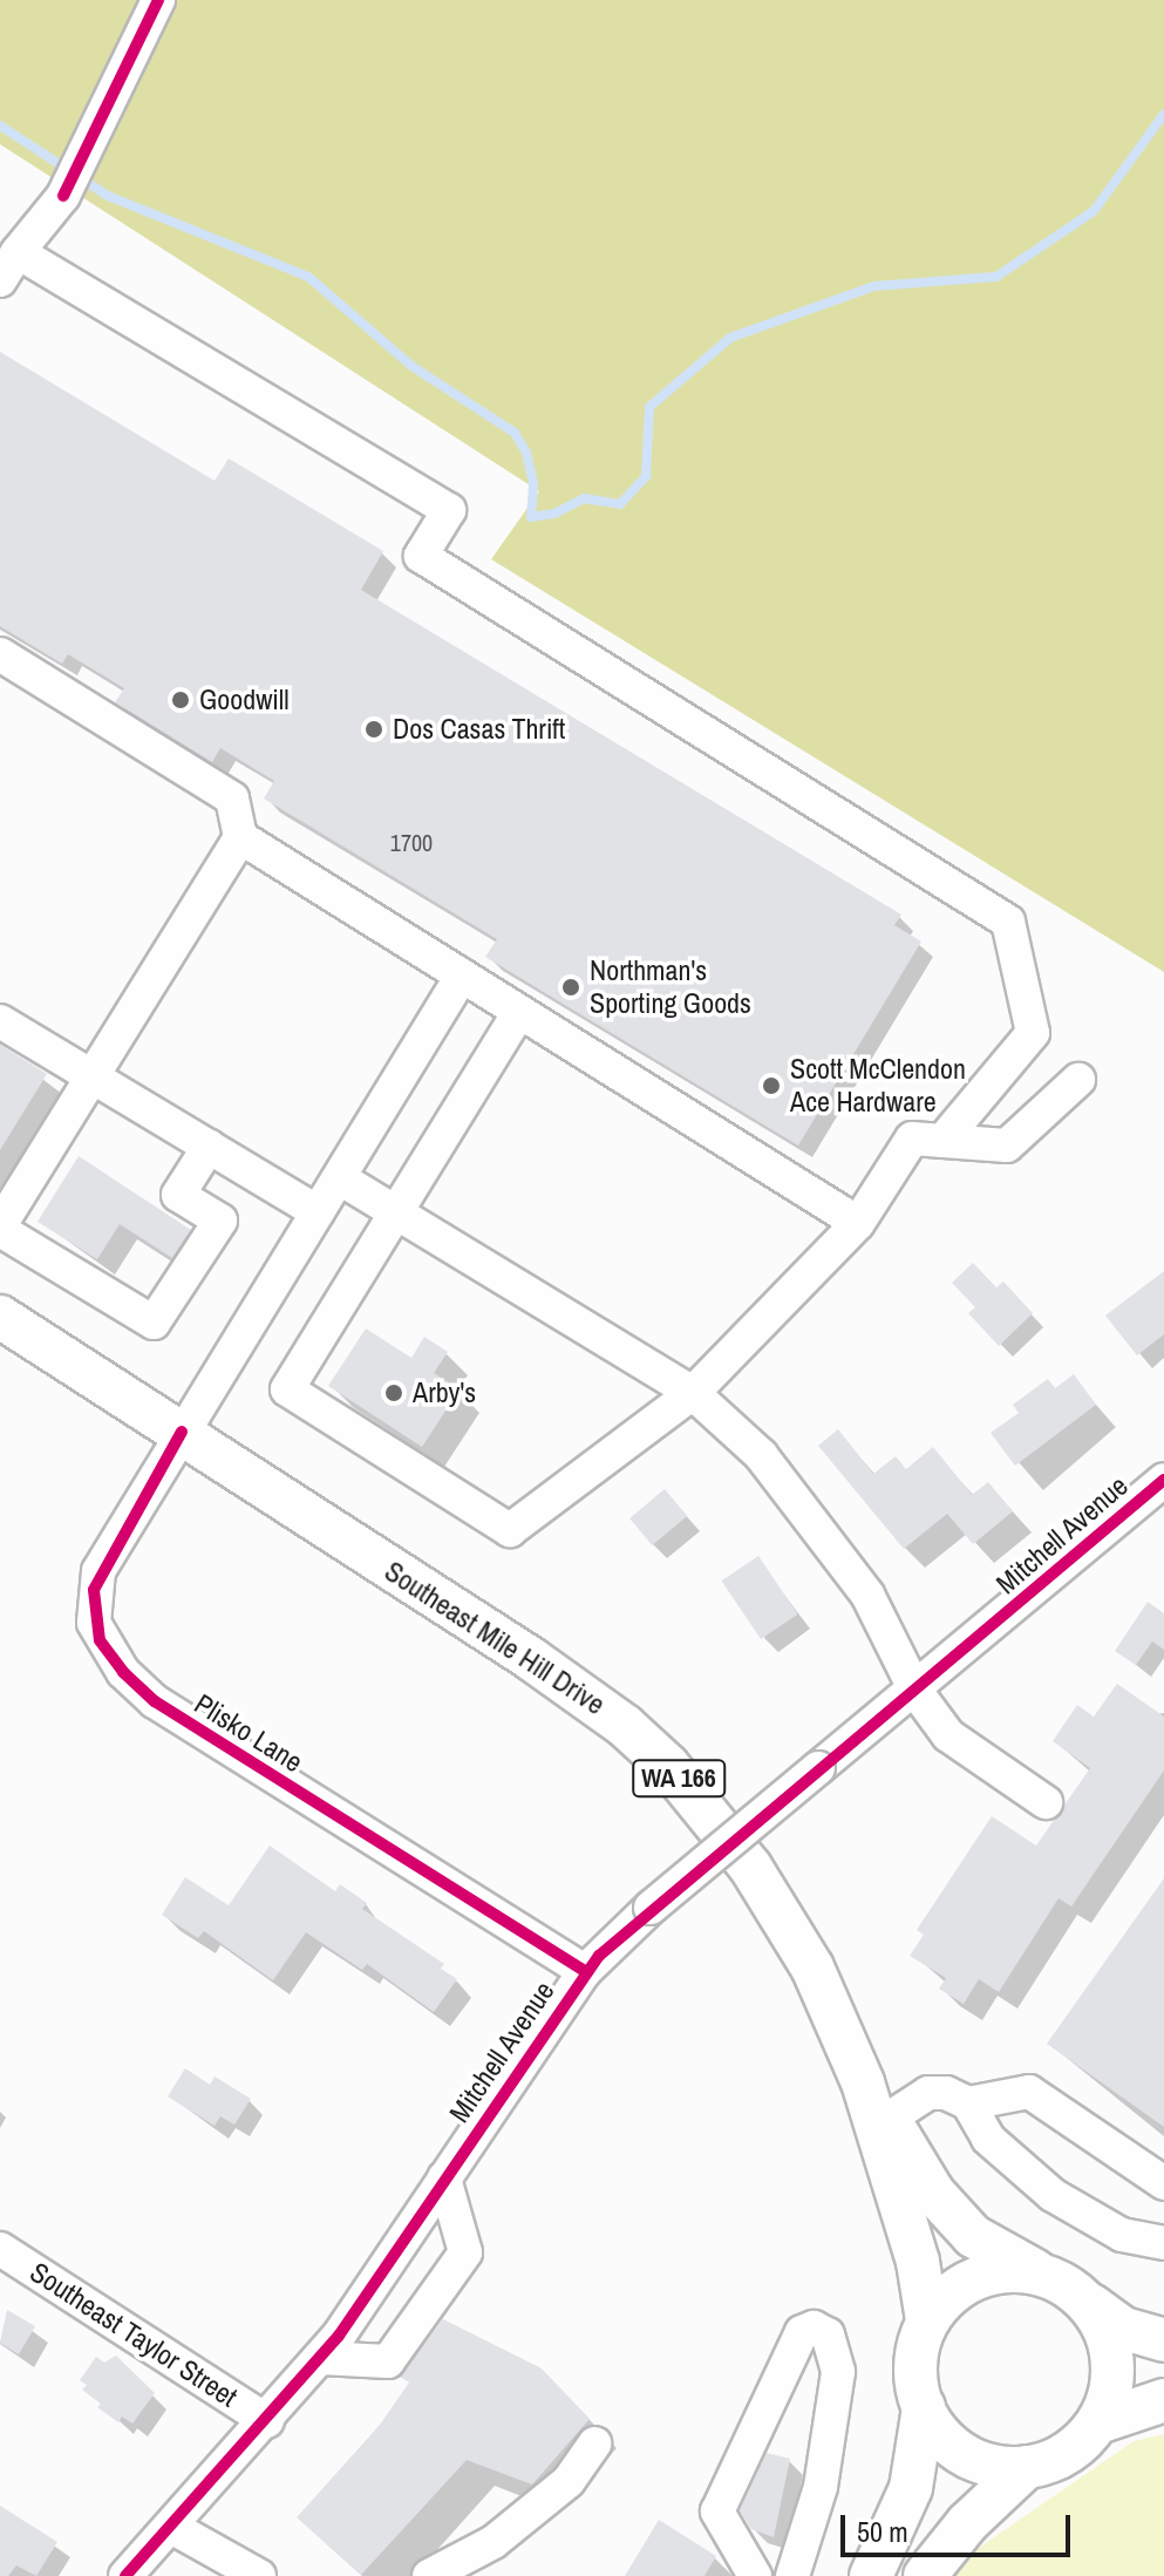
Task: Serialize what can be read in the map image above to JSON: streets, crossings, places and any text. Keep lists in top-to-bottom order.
{
  "streets": {
    "main road": ["Southeast Mile Hill Drive", "WA 166"],
    "street": ["Mitchell Avenue", "Plisko Lane", "Southeast Taylor Street"]
  },
  "crossings": [
    ["Mitchell Avenue", "Plisko Lane"],
    ["Mitchell Avenue", "Southeast Taylor Street"],
    ["Southeast Mile Hill Drive", "Plisko Lane"],
    ["Southeast Mile Hill Drive", "WA 166"]
  ],
  "places": [
    "Goodwill",
    "Dos Casas Thrift",
    "Northman's Sporting Goods",
    "Scott McClendon Ace Hardware",
    "Arby's"
  ],
  "house_numbers": ["1700"],
  "scale_bar": "50 m"
}
